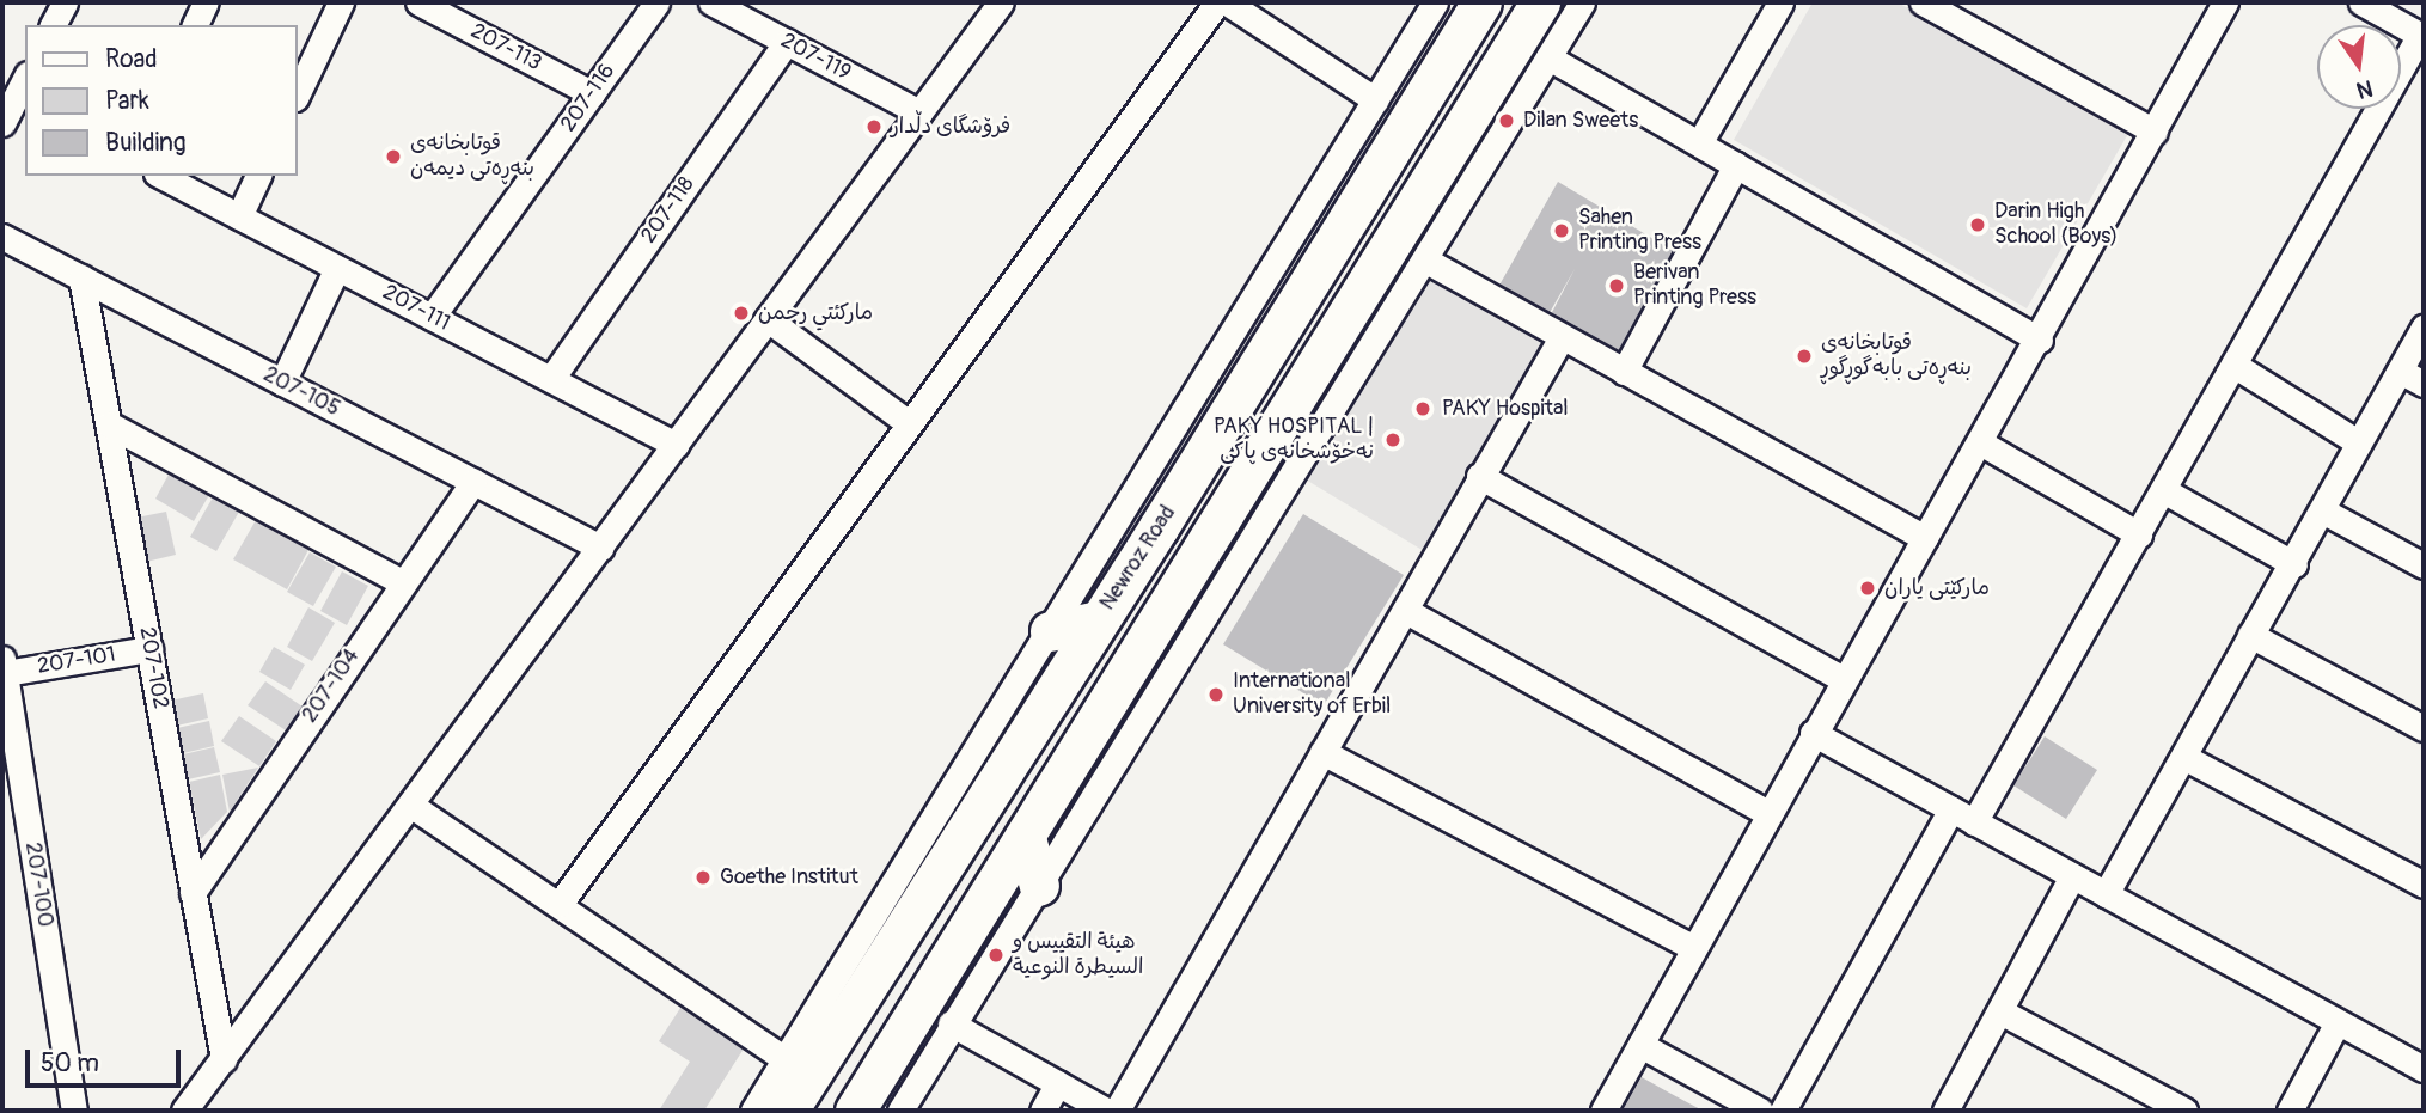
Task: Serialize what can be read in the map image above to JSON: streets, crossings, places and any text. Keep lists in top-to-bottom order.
{
  "streets": {
    "main road": ["Newroz Road"],
    "street": [
      "207-113",
      "207-119",
      "207-116",
      "207-118",
      "207-111",
      "207-105",
      "207-101",
      "207-102",
      "207-104",
      "207-100"
    ]
  },
  "crossings": [
    ["207-113", "207-116"],
    ["207-119", "207-118"],
    ["207-116", "207-111"],
    ["207-118", "207-111"],
    ["207-105", "207-102"],
    ["207-105", "207-104"],
    ["207-101", "207-102"],
    ["207-101", "207-100"],
    ["207-102", "207-104"]
  ],
  "places": [
    "Dilan Sweets",
    "فرۆشگای دڵدار",
    "قوتابخانەی بنەڕەتی دیمەن",
    "Darin High School (Boys)",
    "Sahen Printing Press",
    "Berivan Printing Press",
    "ماركئتي رحمن",
    "قوتابخانەی بنەڕەتی بابەگوڕگوڕ",
    "PAKY Hospital",
    "PAKY HOSPITAL | نەخۆشخانەی پاکی",
    "مارکێتی یاران",
    "International University of Erbil",
    "Goethe Institut",
    "هيئة التقييس و السيطرة النوعية"
  ],
  "legend": ["Road", "Park", "Building"],
  "scale_bar": "50 m",
  "north": "bottom"
}
